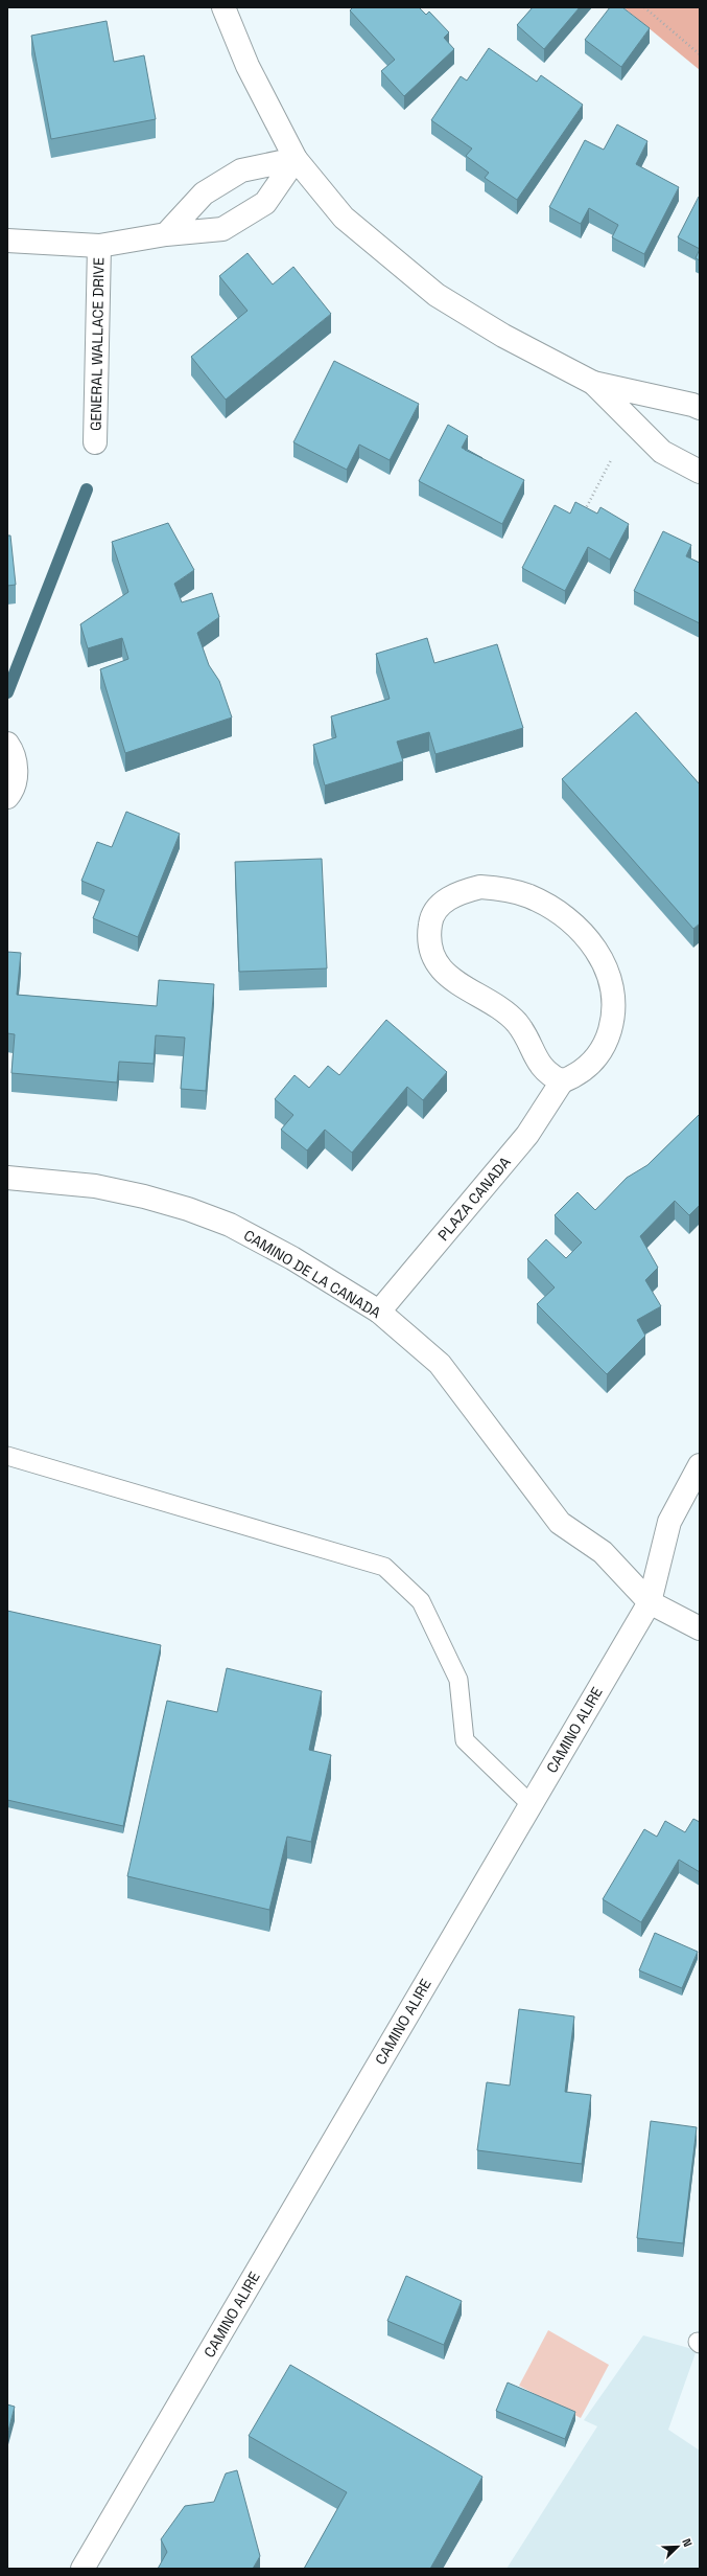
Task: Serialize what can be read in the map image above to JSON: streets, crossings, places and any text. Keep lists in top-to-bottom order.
{
  "streets": {
    "street": [
      "GENERAL WALLACE DRIVE",
      "PLAZA CANADA",
      "CAMINO DE LA CANADA",
      "CAMINO ALIRE"
    ]
  },
  "crossings": [
    ["PLAZA CANADA", "CAMINO DE LA CANADA"],
    ["CAMINO DE LA CANADA", "CAMINO ALIRE"]
  ],
  "north": "top right"
}
